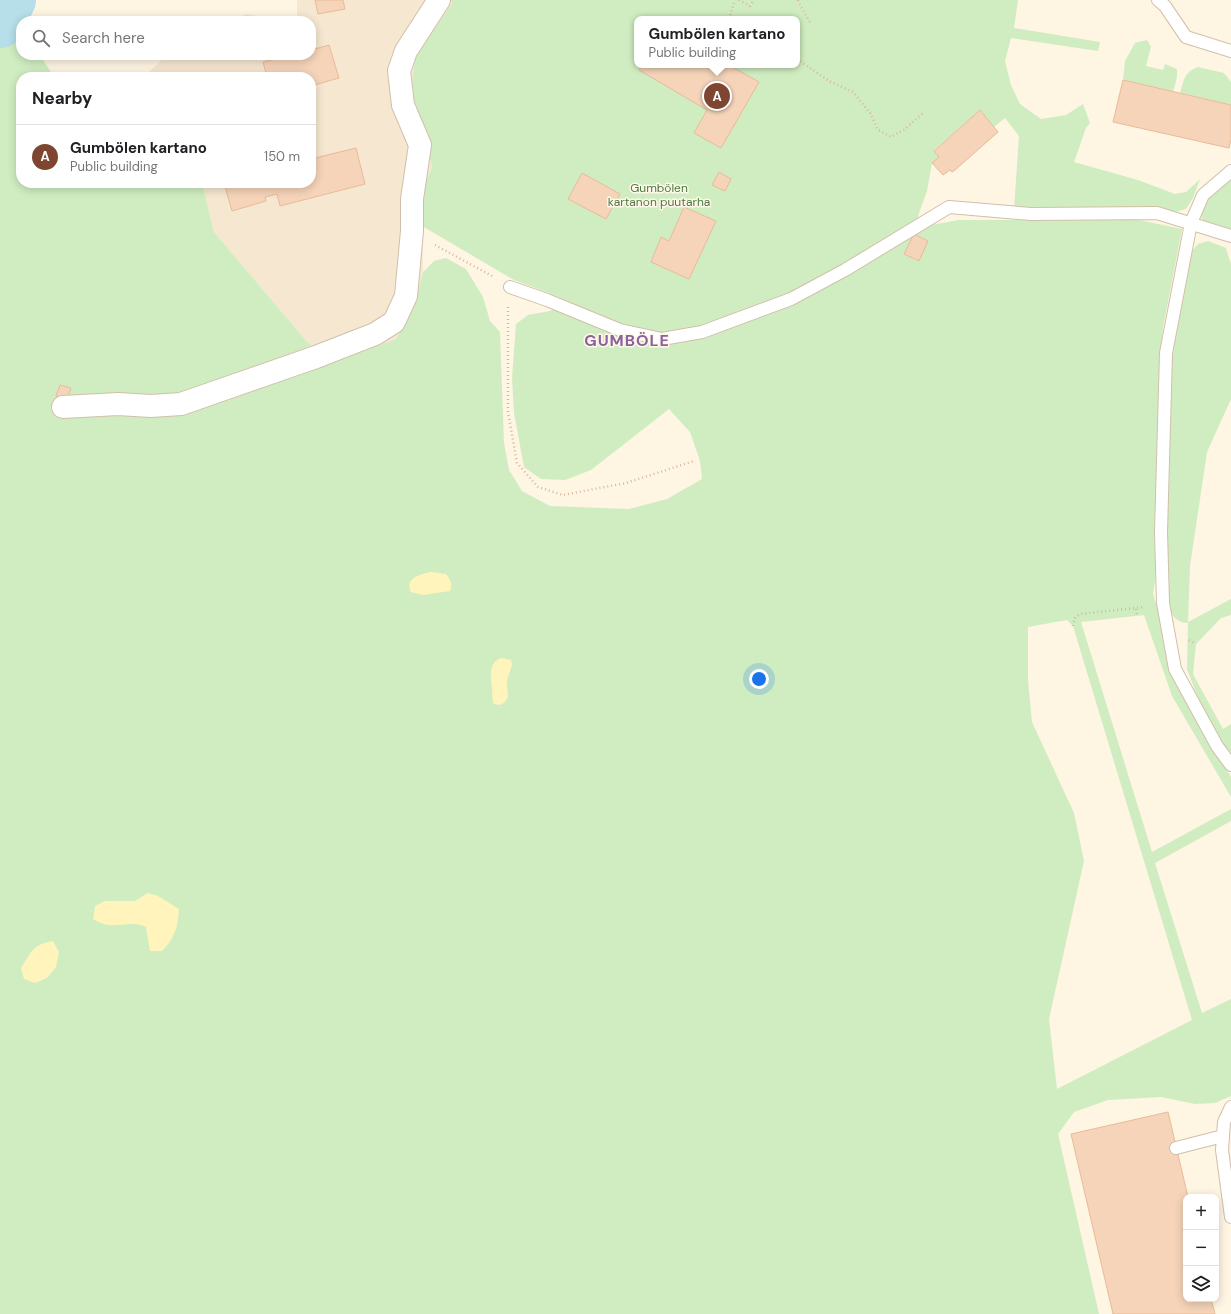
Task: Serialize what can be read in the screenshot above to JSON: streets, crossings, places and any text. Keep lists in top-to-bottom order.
{
  "districts": ["GUMBÖLE"],
  "parks": ["Gumbölen kartanon puutarha"],
  "page": {
    "popup": ["Gumbölen kartano", "Public building"],
    "search": "Search here",
    "heading": "Nearby",
    "pins": "A",
    "list": [
      {
        "mark": "A",
        "name": "Gumbölen kartano",
        "note": "Public building",
        "value": "150 m"
      }
    ],
    "map_buttons": ["+", "−"]
  }
}
